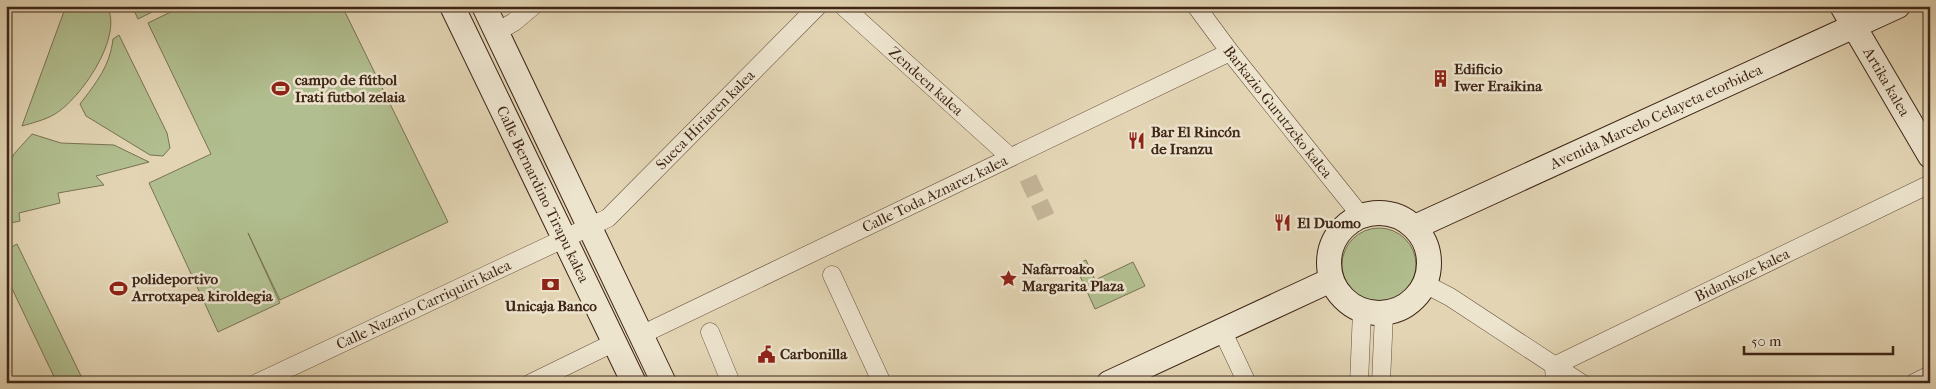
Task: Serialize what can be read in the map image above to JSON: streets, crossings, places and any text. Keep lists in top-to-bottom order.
{
  "streets": {
    "main road": ["Artika kalea", "Avenida Marcelo Celayeta etorbidea", "Calle Bernardino Tirapu kalea"],
    "street": [
      "Zendeen kalea",
      "Barkazio Gurutzeko kalea",
      "Sueca Hiriaren kalea",
      "Calle Toda Aznarez kalea",
      "Bidankoze kalea",
      "Calle Nazario Carriquiri kalea"
    ]
  },
  "crossings": [
    ["Artika kalea", "Avenida Marcelo Celayeta etorbidea"],
    ["Zendeen kalea", "Calle Toda Aznarez kalea"],
    ["Barkazio Gurutzeko kalea", "Avenida Marcelo Celayeta etorbidea"],
    ["Barkazio Gurutzeko kalea", "Calle Toda Aznarez kalea"],
    ["Sueca Hiriaren kalea", "Calle Bernardino Tirapu kalea"],
    ["Sueca Hiriaren kalea", "Calle Nazario Carriquiri kalea"],
    ["Calle Toda Aznarez kalea", "Calle Bernardino Tirapu kalea"],
    ["Calle Bernardino Tirapu kalea", "Calle Nazario Carriquiri kalea"]
  ],
  "places": {
    "building": ["Edificio Iwer Eraikina"],
    "sports": ["campo de fútbol Irati futbol zelaia", "polideportivo Arrotxapea kiroldegia"],
    "restaurant": ["Bar El Rincón de Iranzu", "El Duomo"],
    "place": ["Nafarroako Margarita Plaza"],
    "bank": ["Unicaja Banco"],
    "public building": ["Carbonilla"]
  },
  "scale_bar": "50 m"
}
